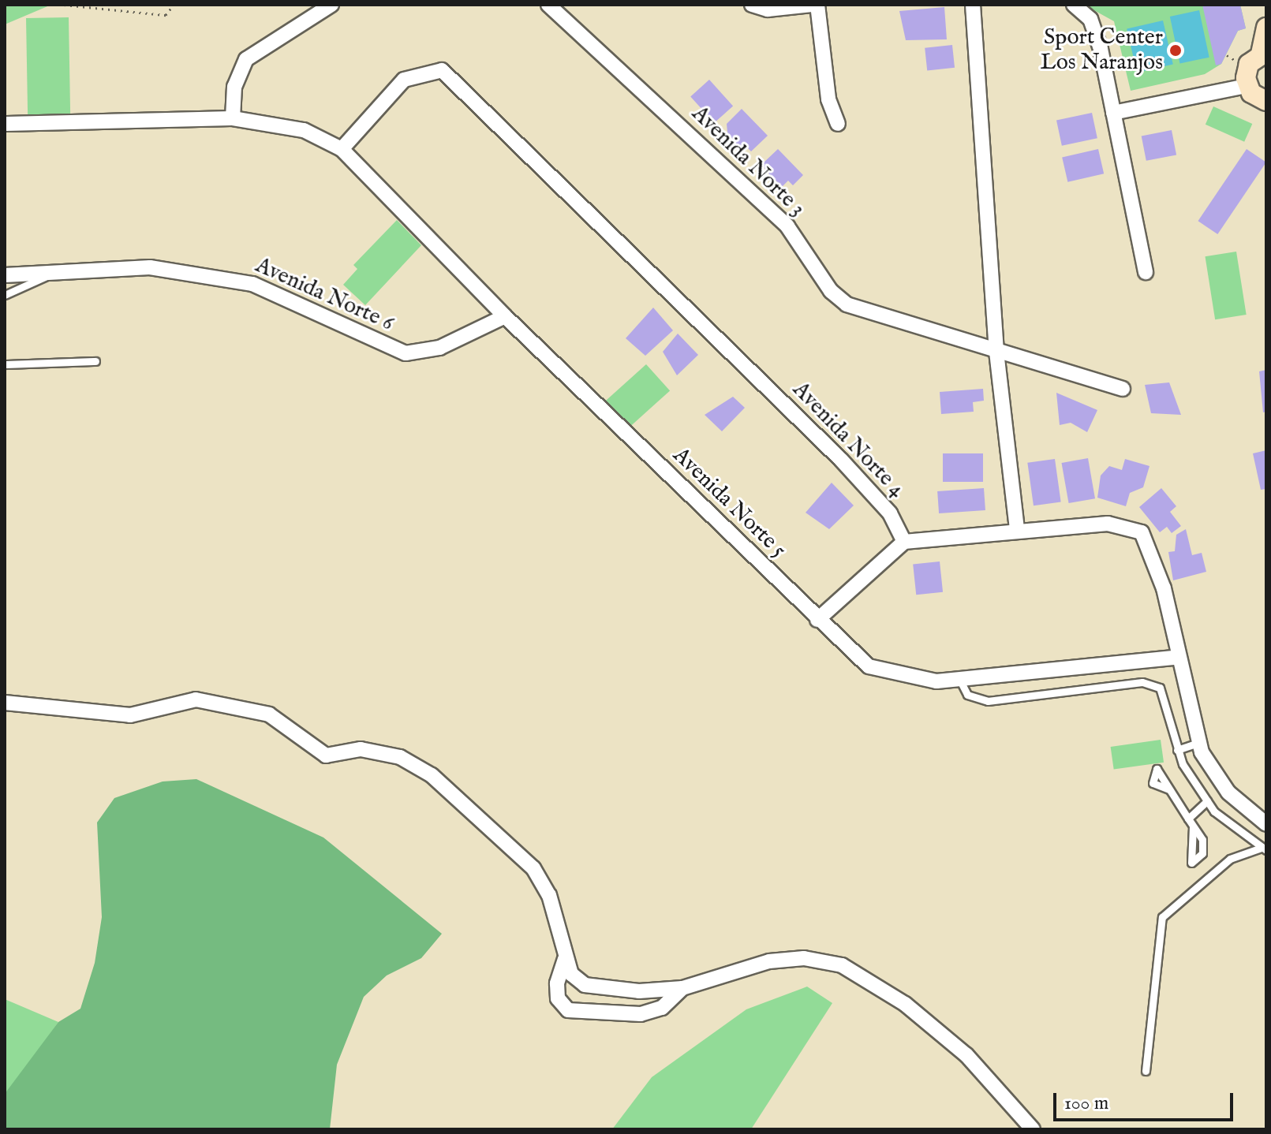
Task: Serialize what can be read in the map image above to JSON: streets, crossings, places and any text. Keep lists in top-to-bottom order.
{
  "streets": {
    "street": [
      "Avenida Norte 3",
      "Avenida Norte 6",
      "Avenida Norte 4",
      "Avenida Norte 5"
    ]
  },
  "crossings": [
    ["Avenida Norte 6", "Avenida Norte 5"],
    ["Avenida Norte 4", "Avenida Norte 5"]
  ],
  "places": ["Sport Center Los Naranjos"],
  "scale_bar": "100 m"
}
